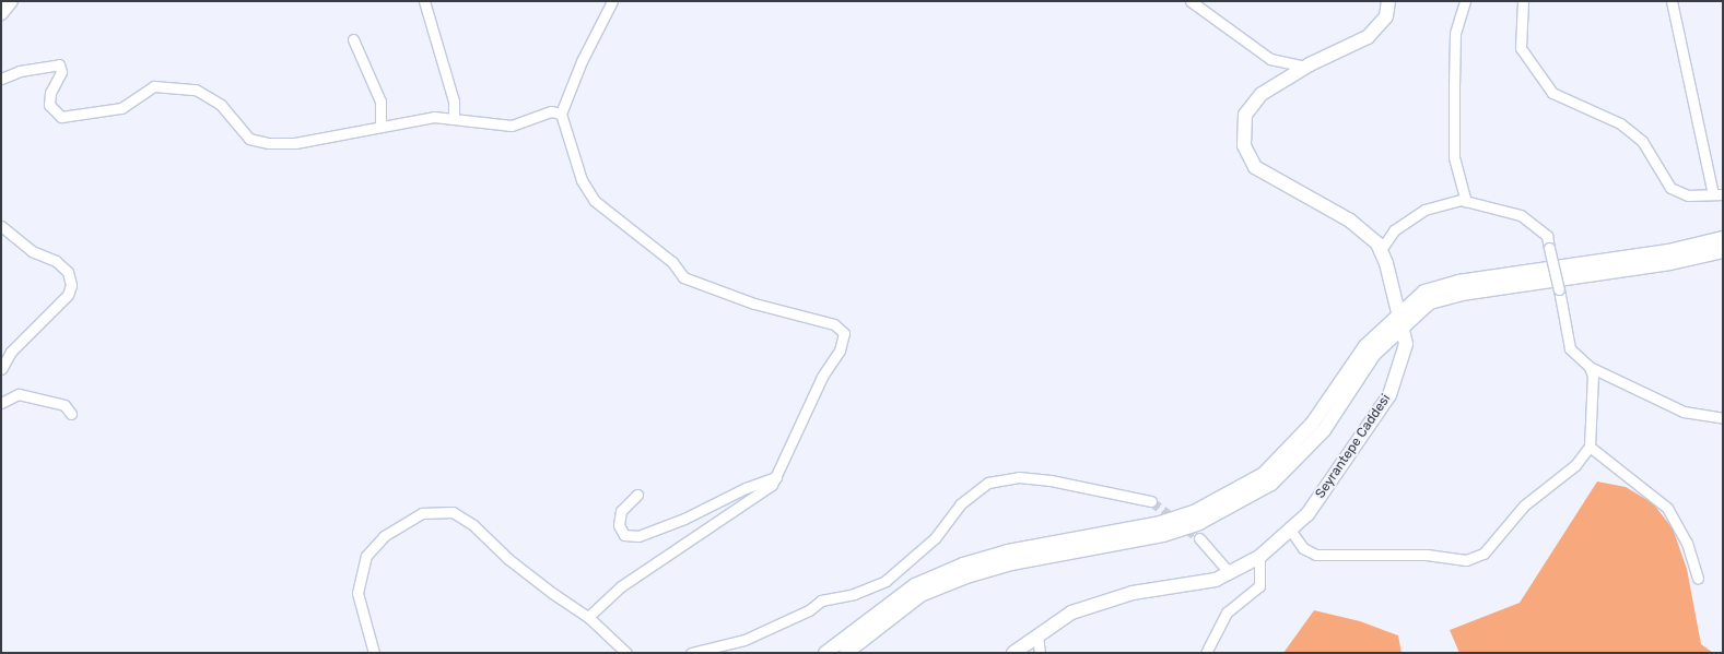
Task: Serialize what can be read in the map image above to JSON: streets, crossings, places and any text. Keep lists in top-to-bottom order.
{
  "streets": {
    "main road": ["Seyrantepe Caddesi"]
  }
}
